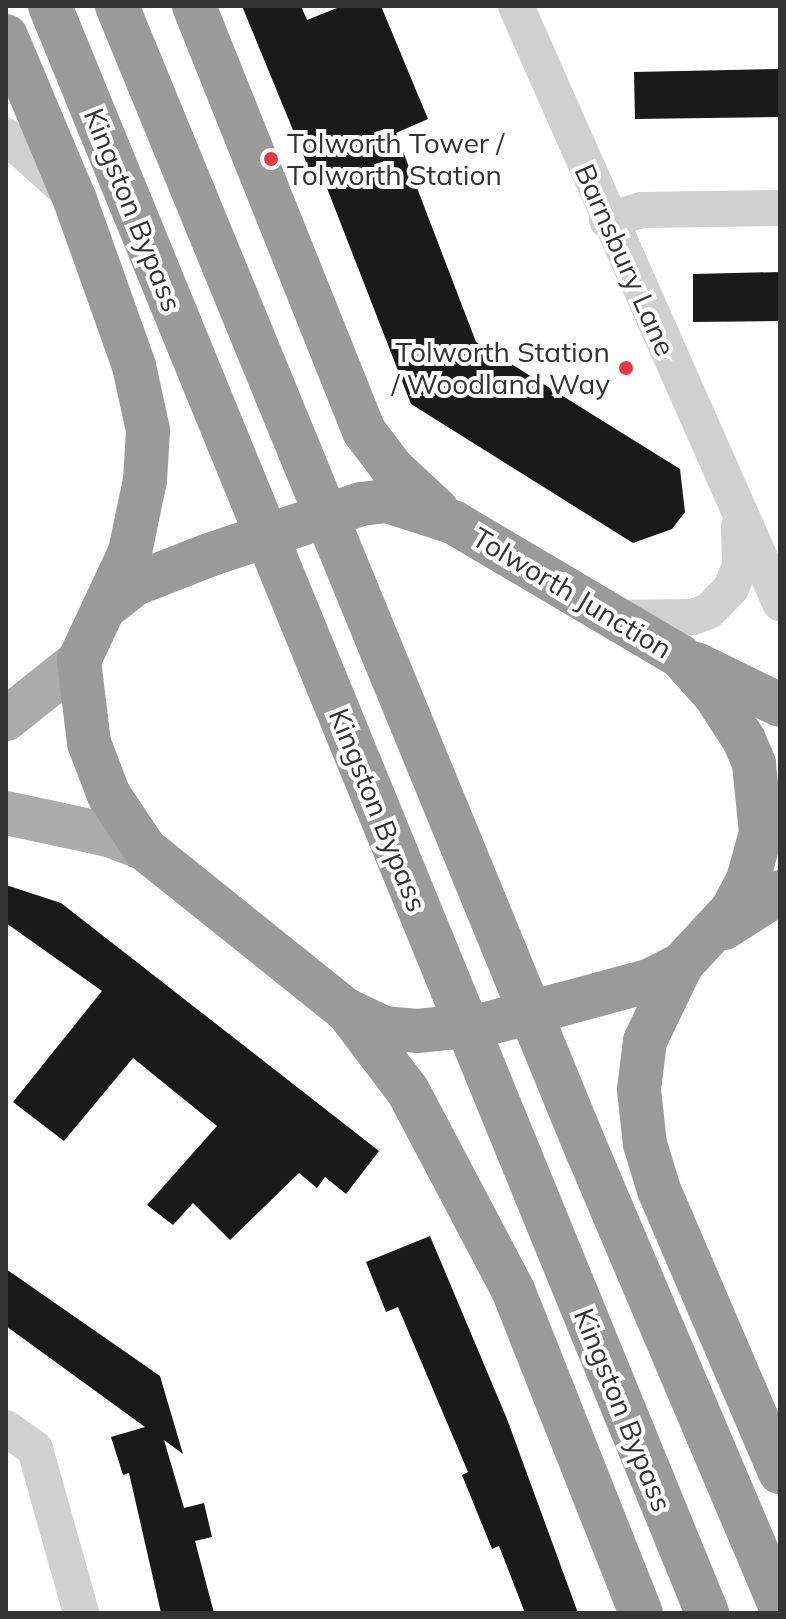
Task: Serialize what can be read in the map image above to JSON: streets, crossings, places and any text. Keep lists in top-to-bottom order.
{
  "streets": {
    "highway": ["Kingston Bypass", "Tolworth Junction"],
    "street": ["Barnsbury Lane"]
  },
  "crossings": [
    ["Barnsbury Lane", "Tolworth Junction"]
  ],
  "places": ["Tolworth Tower / Tolworth Station", "Tolworth Station / Woodland Way"]
}
